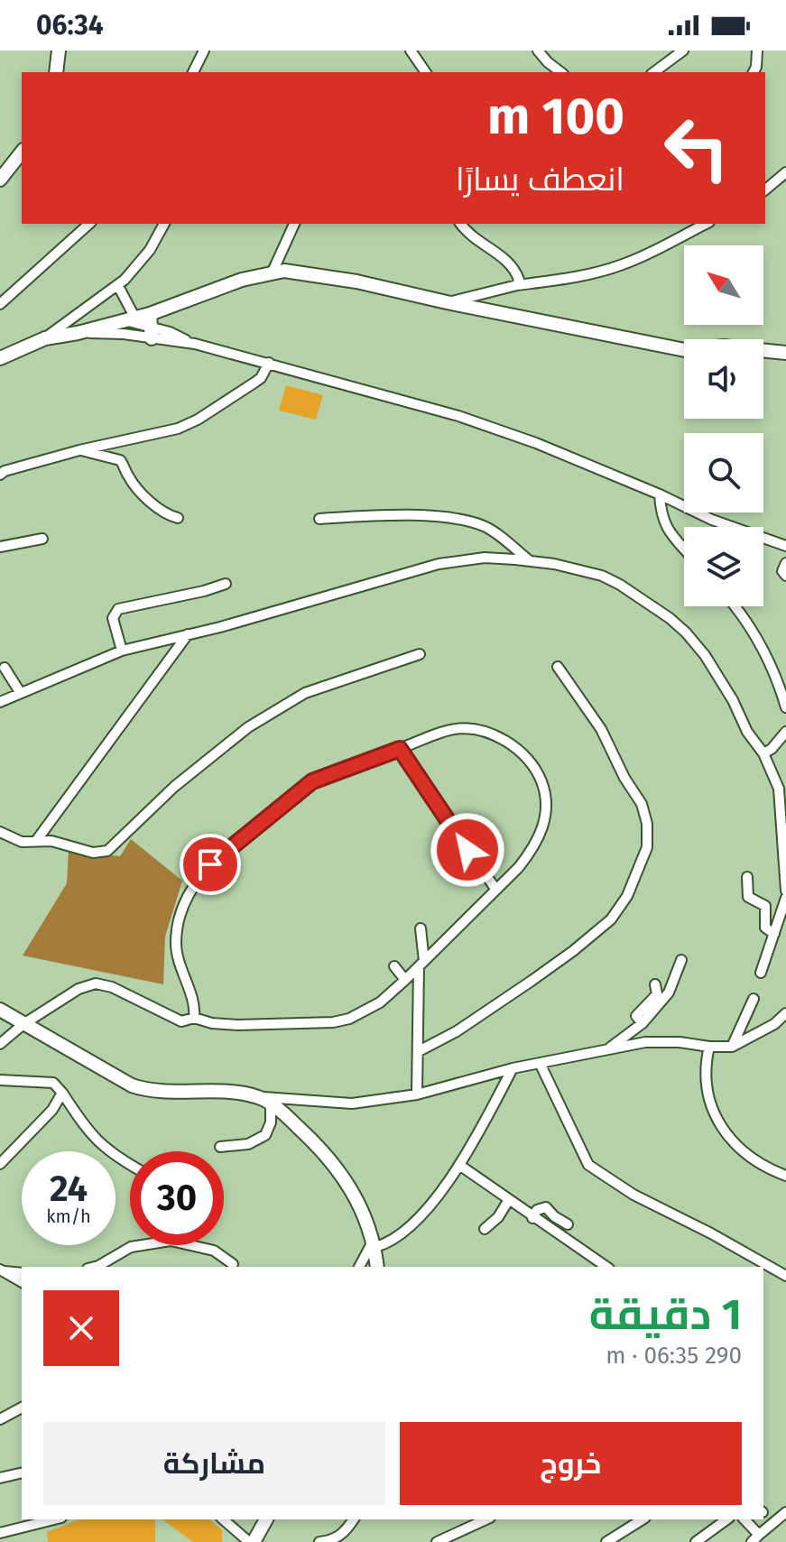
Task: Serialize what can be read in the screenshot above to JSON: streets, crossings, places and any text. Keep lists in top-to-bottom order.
{
  "north": "top left",
  "page": {
    "status": "06:34",
    "turn": ["100 m", "انعطف يسارًا"],
    "speed": "24 km/h",
    "limit": "30",
    "heading": ["1 دقيقة", "290 m · 06:35"],
    "buttons": ["خروج", "مشاركة"]
  }
}
